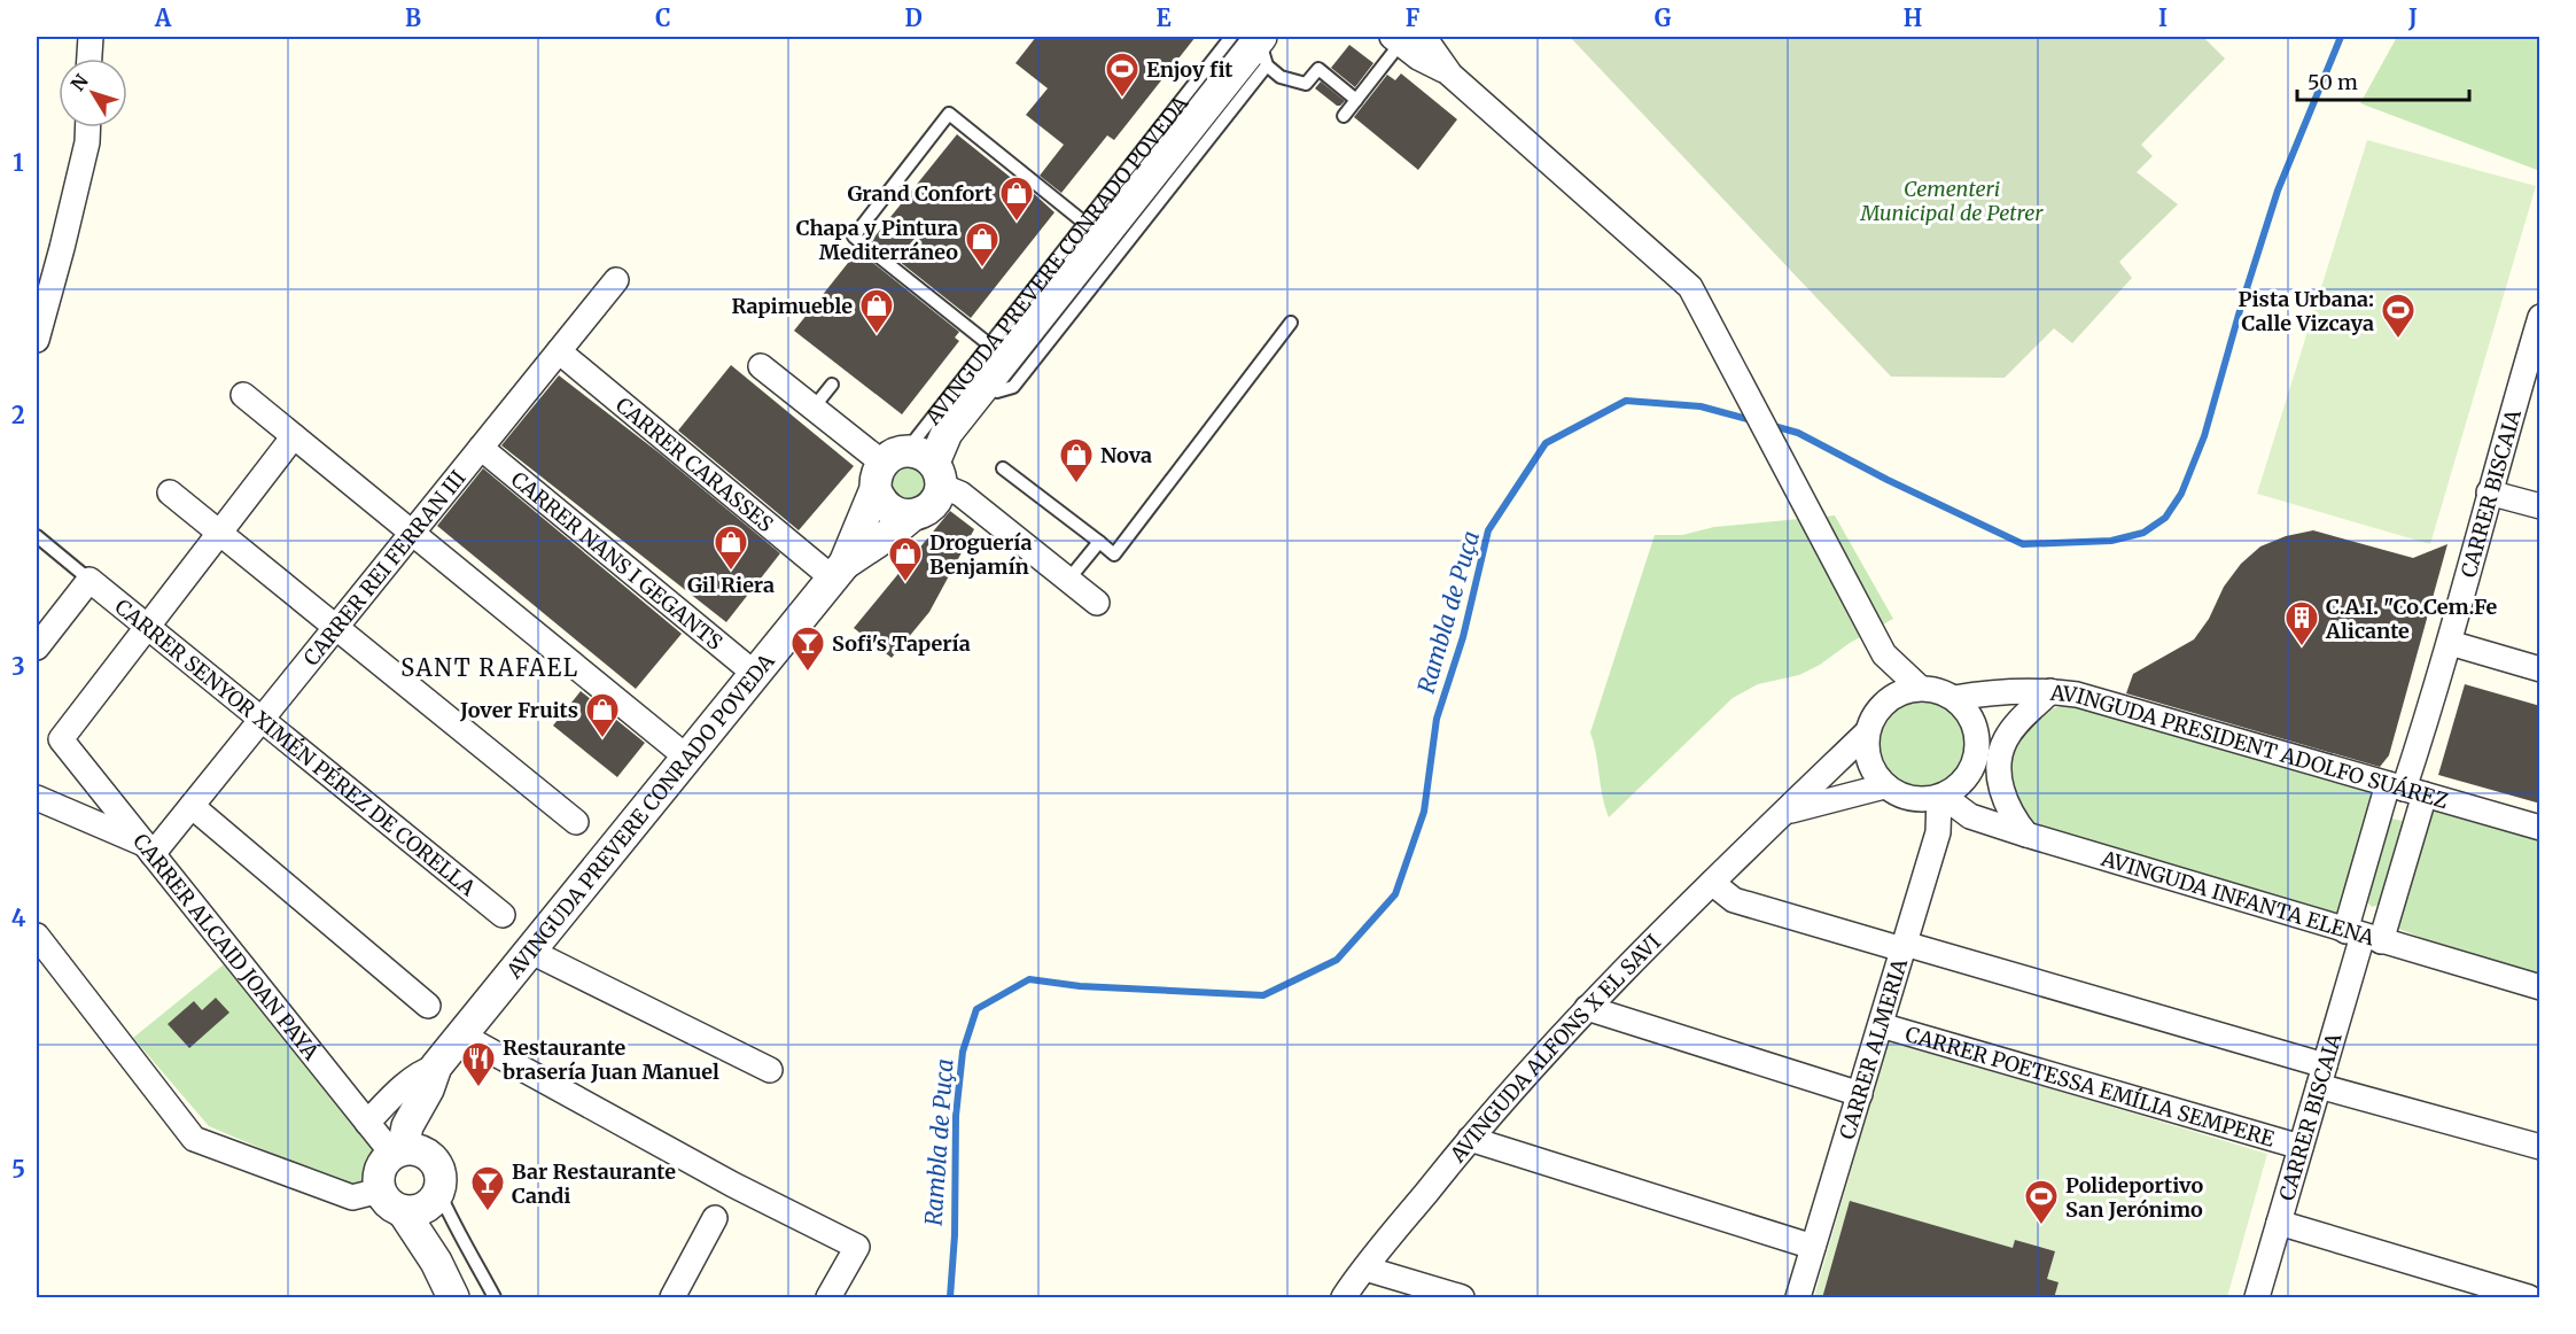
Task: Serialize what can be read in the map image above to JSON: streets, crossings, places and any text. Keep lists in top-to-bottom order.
{
  "streets": {
    "street": [
      "AVINGUDA PREVERE CONRADO POVEDA",
      "CARRER CARASSES",
      "CARRER BISCAIA",
      "CARRER NANS I GEGANTS",
      "CARRER REI FERRAN III",
      "CARRER SENYOR XIMÉN PÉREZ DE CORELLA",
      "AVINGUDA PRESIDENT ADOLFO SUÁREZ",
      "AVINGUDA INFANTA ELENA",
      "CARRER ALCAID JOAN PAYÁ",
      "AVINGUDA ALFONS X EL SAVI",
      "CARRER ALMERIA",
      "CARRER POETESSA EMÍLIA SEMPERE"
    ]
  },
  "crossings": [
    ["AVINGUDA PREVERE CONRADO POVEDA", "CARRER CARASSES"],
    ["AVINGUDA PREVERE CONRADO POVEDA", "CARRER NANS I GEGANTS"],
    ["AVINGUDA PREVERE CONRADO POVEDA", "CARRER ALCAID JOAN PAYÁ"],
    ["CARRER CARASSES", "CARRER REI FERRAN III"],
    ["CARRER BISCAIA", "AVINGUDA PRESIDENT ADOLFO SUÁREZ"],
    ["CARRER BISCAIA", "AVINGUDA INFANTA ELENA"],
    ["CARRER BISCAIA", "CARRER POETESSA EMÍLIA SEMPERE"],
    ["CARRER NANS I GEGANTS", "CARRER REI FERRAN III"],
    ["CARRER REI FERRAN III", "CARRER SENYOR XIMÉN PÉREZ DE CORELLA"],
    ["CARRER REI FERRAN III", "CARRER ALCAID JOAN PAYÁ"],
    ["CARRER SENYOR XIMÉN PÉREZ DE CORELLA", "CARRER ALCAID JOAN PAYÁ"],
    ["AVINGUDA PRESIDENT ADOLFO SUÁREZ", "AVINGUDA INFANTA ELENA"],
    ["AVINGUDA PRESIDENT ADOLFO SUÁREZ", "AVINGUDA ALFONS X EL SAVI"],
    ["AVINGUDA PRESIDENT ADOLFO SUÁREZ", "CARRER ALMERIA"],
    ["AVINGUDA INFANTA ELENA", "AVINGUDA ALFONS X EL SAVI"],
    ["AVINGUDA INFANTA ELENA", "CARRER ALMERIA"],
    ["AVINGUDA ALFONS X EL SAVI", "CARRER ALMERIA"],
    ["CARRER ALMERIA", "CARRER POETESSA EMÍLIA SEMPERE"]
  ],
  "districts": ["SANT RAFAEL"],
  "water": ["Rambla de Puça"],
  "parks": ["Cementeri Municipal de Petrer"],
  "places": {
    "sports": ["Enjoy fit", "Pista Urbana: Calle Vizcaya", "Polideportivo San Jerónimo"],
    "shop": [
      "Grand Confort",
      "Chapa y Pintura Mediterráneo",
      "Rapimueble",
      "Nova",
      "Gil Riera",
      "Droguería Benjamín",
      "Jover Fruits"
    ],
    "building": ["C.A.I. \"Co.Cem.Fe Alicante"],
    "bar": ["Sofi's Tapería", "Bar Restaurante Candi"],
    "restaurant": ["Restaurante brasería Juan Manuel"]
  },
  "scale_bar": "50 m",
  "north": "top left",
  "grid": {
    "columns": [
      "A",
      "B",
      "C",
      "D",
      "E",
      "F",
      "G",
      "H",
      "I",
      "J"
    ],
    "rows": [
      "1",
      "2",
      "3",
      "4",
      "5"
    ]
  }
}
